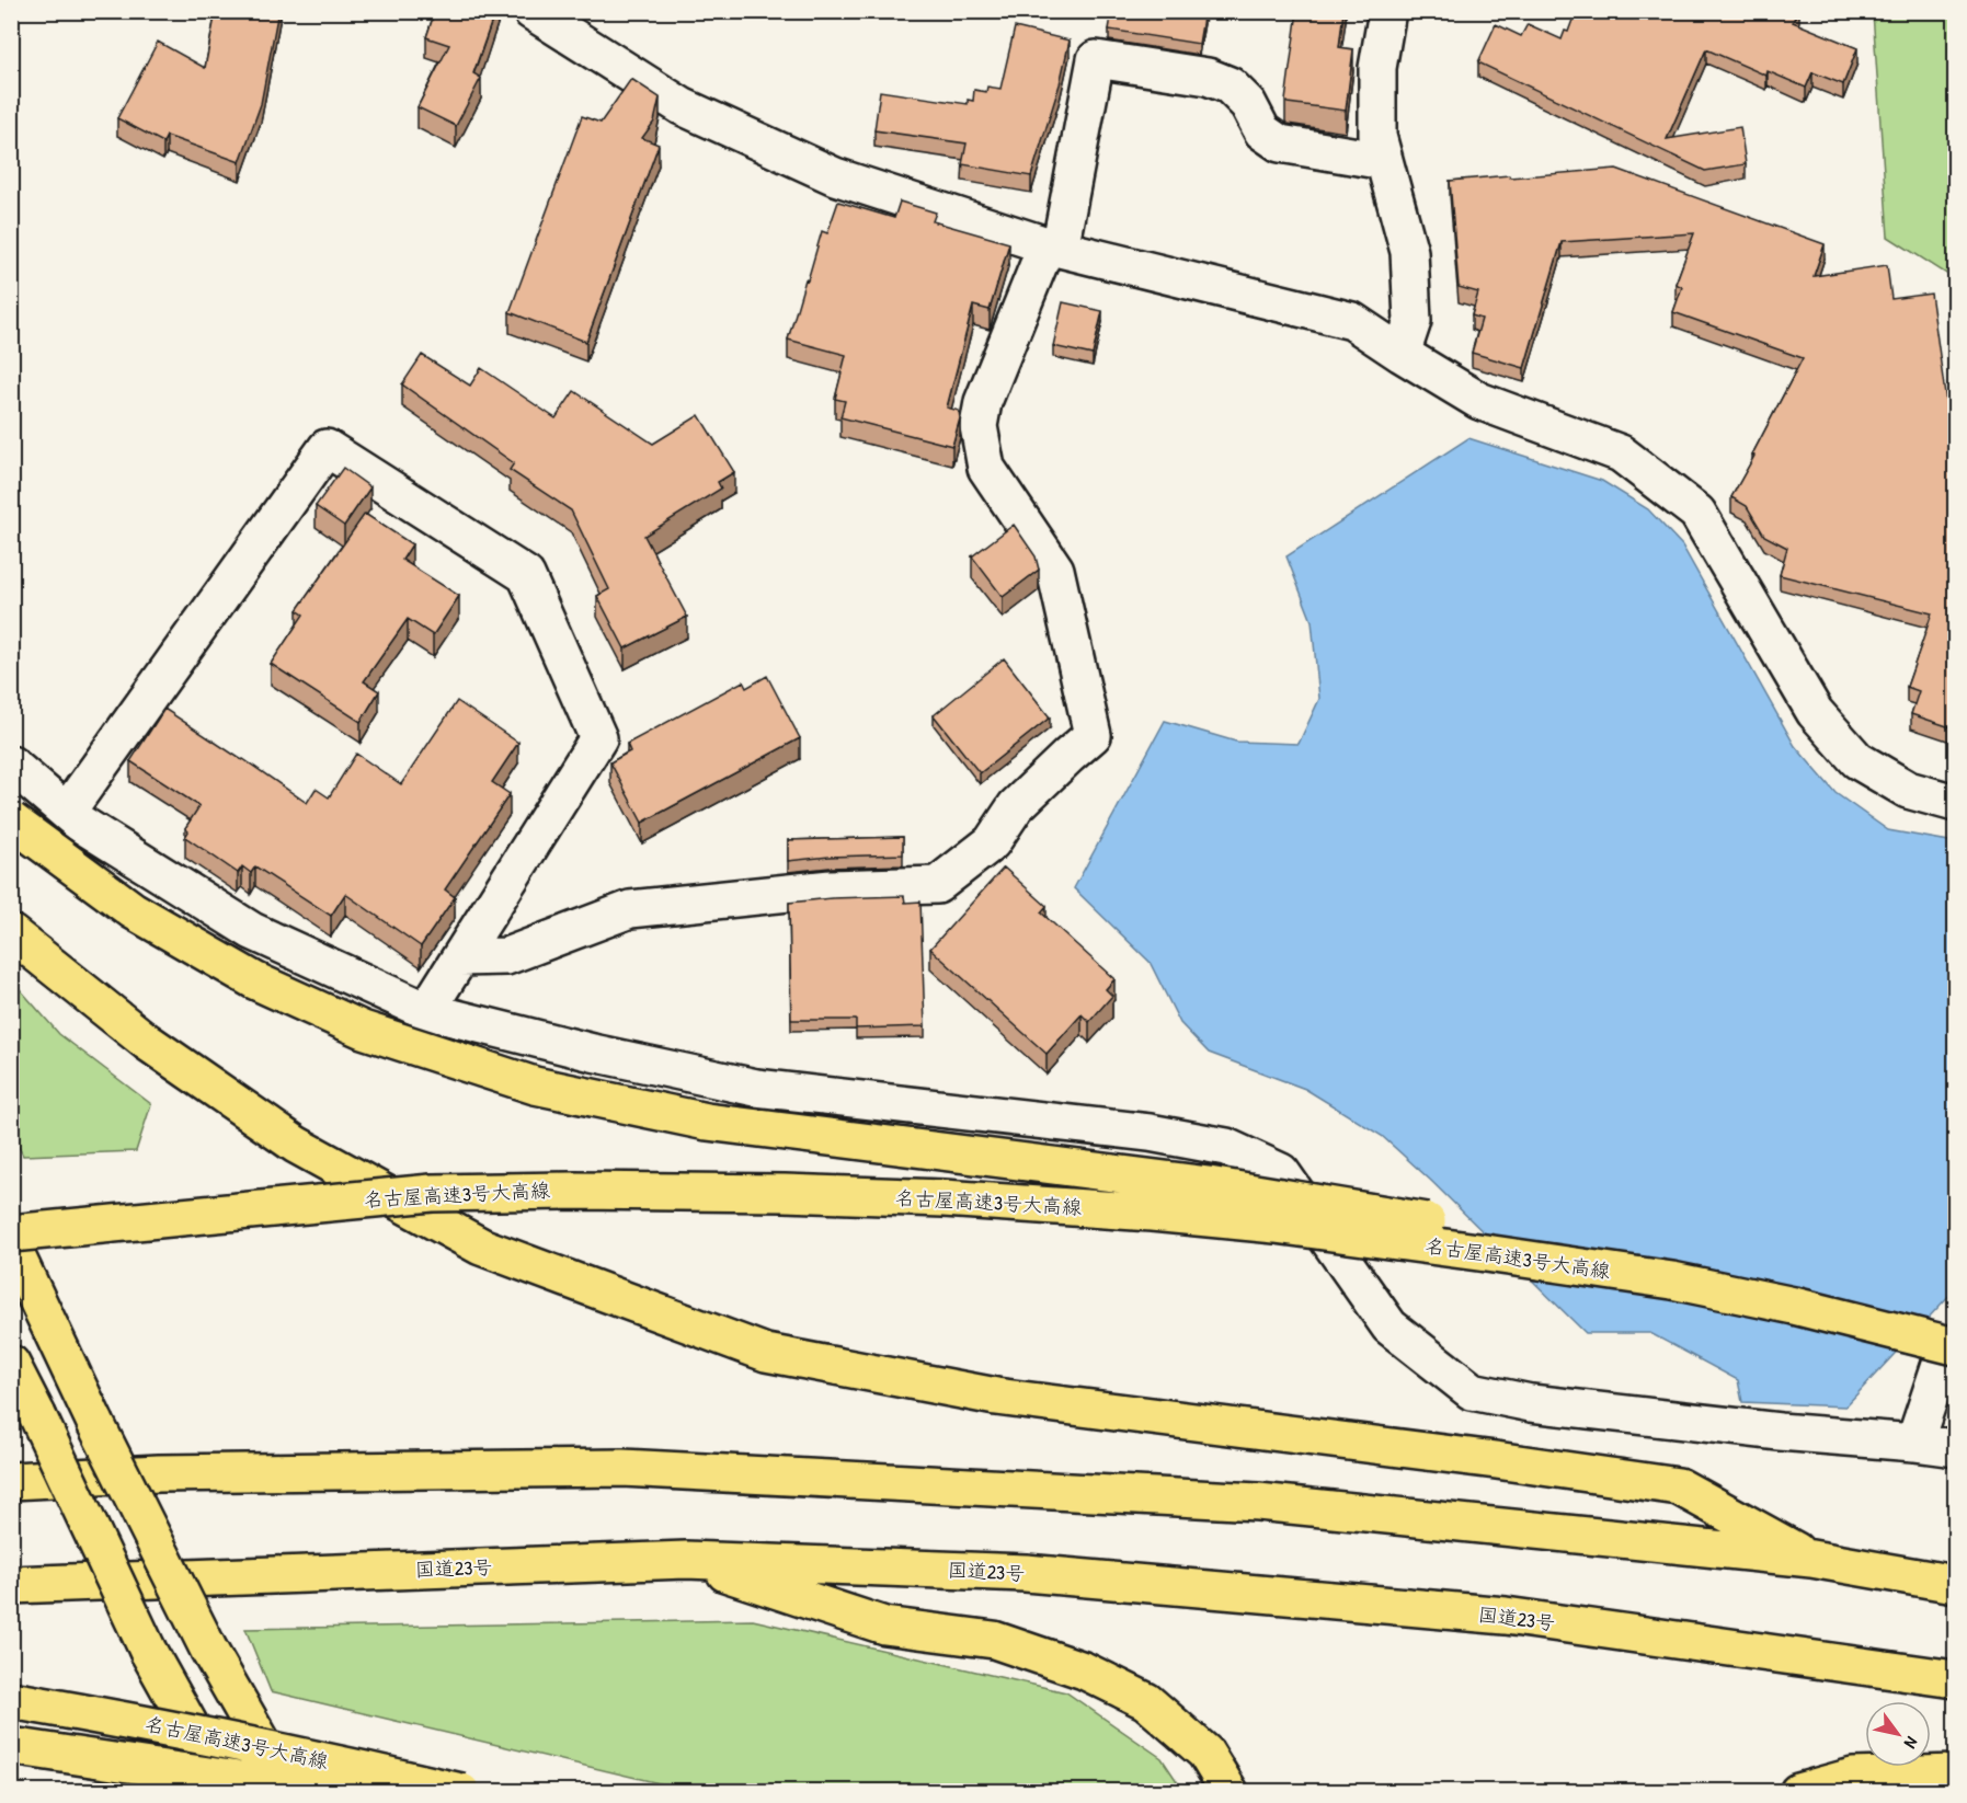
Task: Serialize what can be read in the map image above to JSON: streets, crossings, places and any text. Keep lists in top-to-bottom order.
{
  "streets": {
    "highway": ["名古屋高速3号大高線", "国道23号"]
  },
  "north": "bottom right"
}
